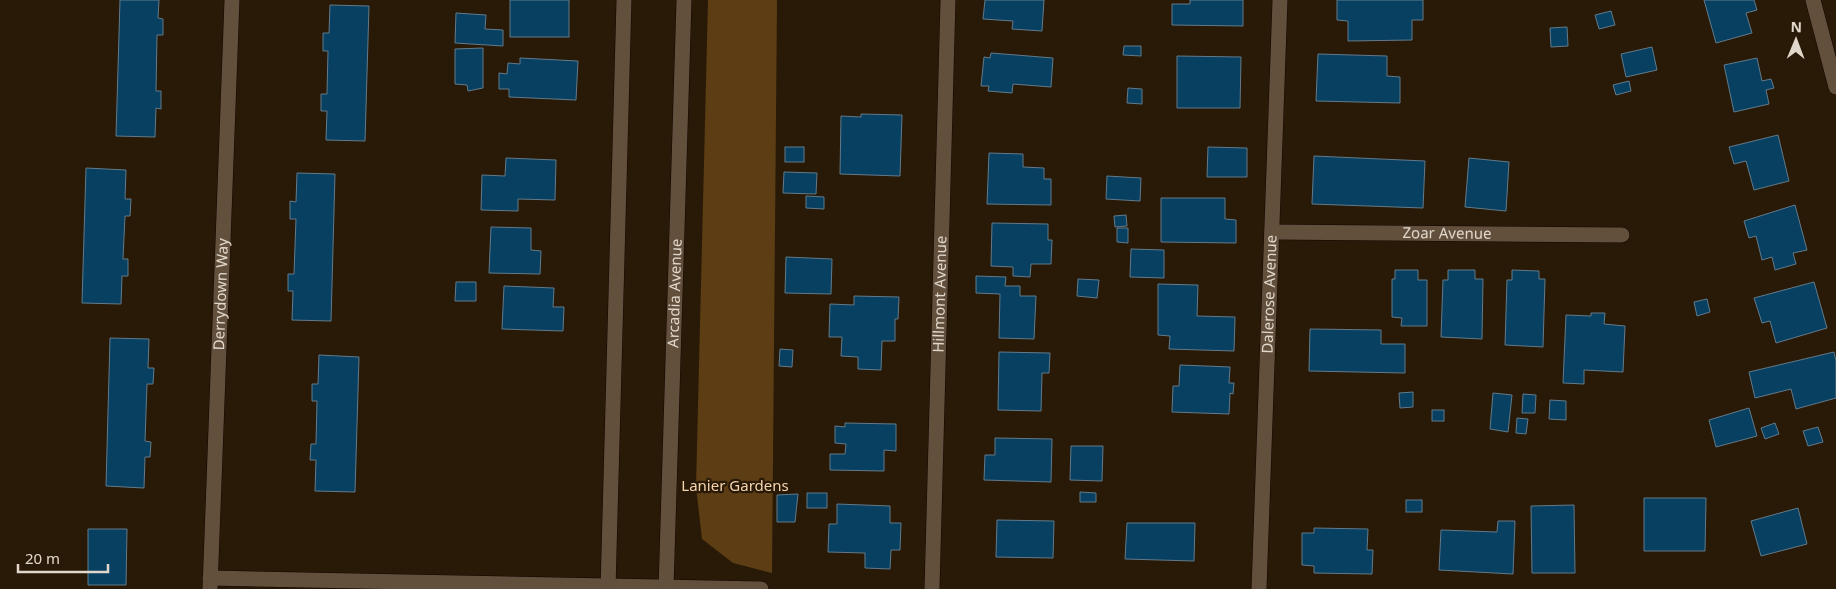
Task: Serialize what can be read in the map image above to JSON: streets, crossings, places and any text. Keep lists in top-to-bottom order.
{
  "streets": {
    "street": [
      "Zoar Avenue",
      "Arcadia Avenue",
      "Hillmont Avenue",
      "Derrydown Way",
      "Dalerose Avenue"
    ]
  },
  "crossings": [
    ["Zoar Avenue", "Dalerose Avenue"]
  ],
  "parks": ["Lanier Gardens"],
  "scale_bar": "20 m",
  "north": "top"
}
